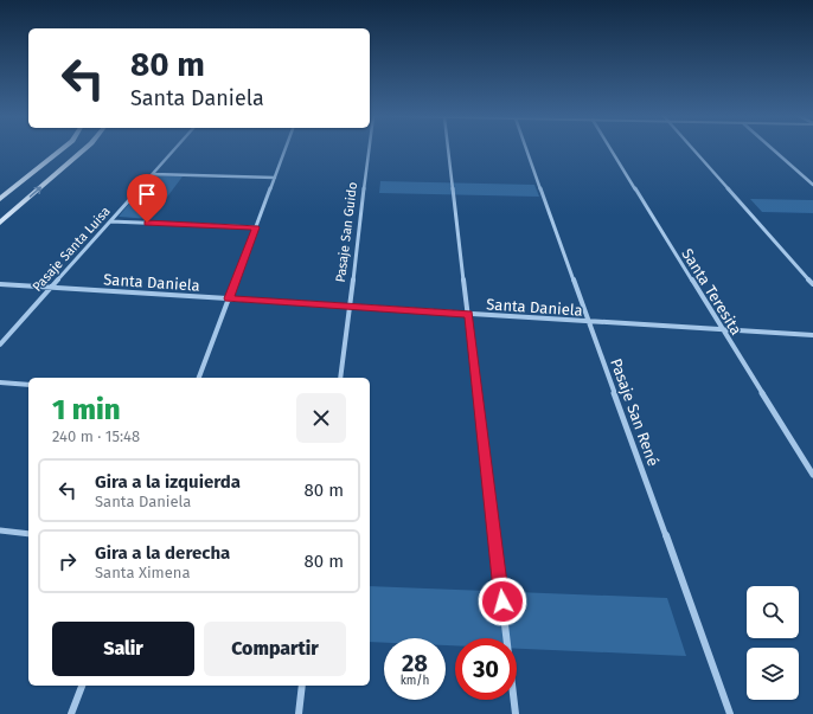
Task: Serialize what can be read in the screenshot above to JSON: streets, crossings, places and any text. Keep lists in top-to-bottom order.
{
  "streets": {
    "street": [
      "Pasaje San Guido",
      "Pasaje Santa Luisa",
      "Santa Daniela",
      "Santa Teresita",
      "Pasaje San René"
    ]
  },
  "crossings": [
    ["Pasaje San Guido", "Santa Daniela"],
    ["Pasaje Santa Luisa", "Santa Daniela"],
    ["Santa Daniela", "Santa Teresita"],
    ["Santa Daniela", "Pasaje San René"]
  ],
  "page": {
    "turn": ["80 m", "Santa Daniela"],
    "heading": ["1 min", "240 m · 15:48"],
    "list": [
      {
        "name": "Gira a la izquierda",
        "note": "Santa Daniela",
        "value": "80 m"
      },
      {
        "name": "Gira a la derecha",
        "note": "Santa Ximena",
        "value": "80 m"
      }
    ],
    "buttons": ["Salir", "Compartir"],
    "speed": "28 km/h",
    "limit": "30"
  }
}
